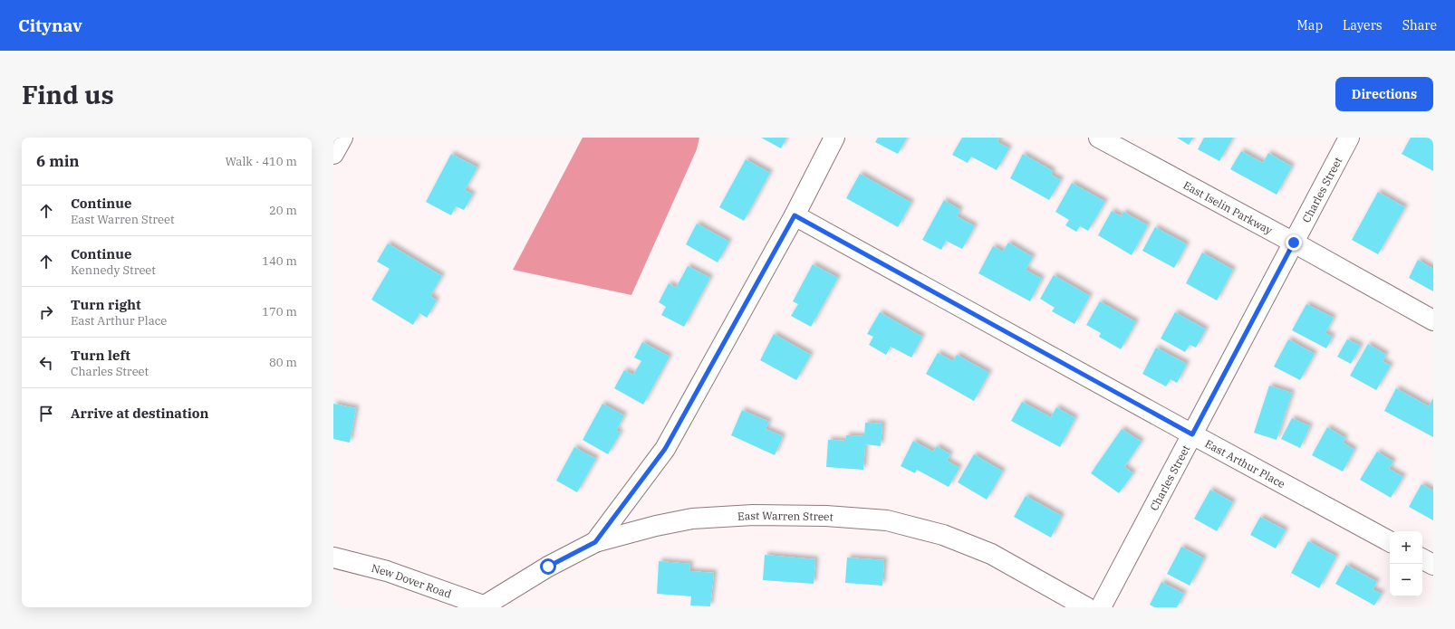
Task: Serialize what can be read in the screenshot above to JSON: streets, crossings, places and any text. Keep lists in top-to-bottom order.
{
  "streets": {
    "street": [
      "Charles Street",
      "East Iselin Parkway",
      "East Arthur Place",
      "East Warren Street",
      "New Dover Road"
    ]
  },
  "crossings": [
    ["Charles Street", "East Iselin Parkway"],
    ["Charles Street", "East Arthur Place"],
    ["East Warren Street", "New Dover Road"]
  ],
  "page": {
    "header": "Citynav",
    "nav": ["Map", "Layers", "Share"],
    "buttons": "Directions",
    "title": "Find us",
    "heading": ["6 min", "Walk · 410 m"],
    "list": [
      ["Continue", "East Warren Street", "20 m"],
      ["Continue", "Kennedy Street", "140 m"],
      ["Turn right", "East Arthur Place", "170 m"],
      ["Turn left", "Charles Street", "80 m"],
      "Arrive at destination"
    ],
    "map_buttons": ["+", "−"]
  }
}
